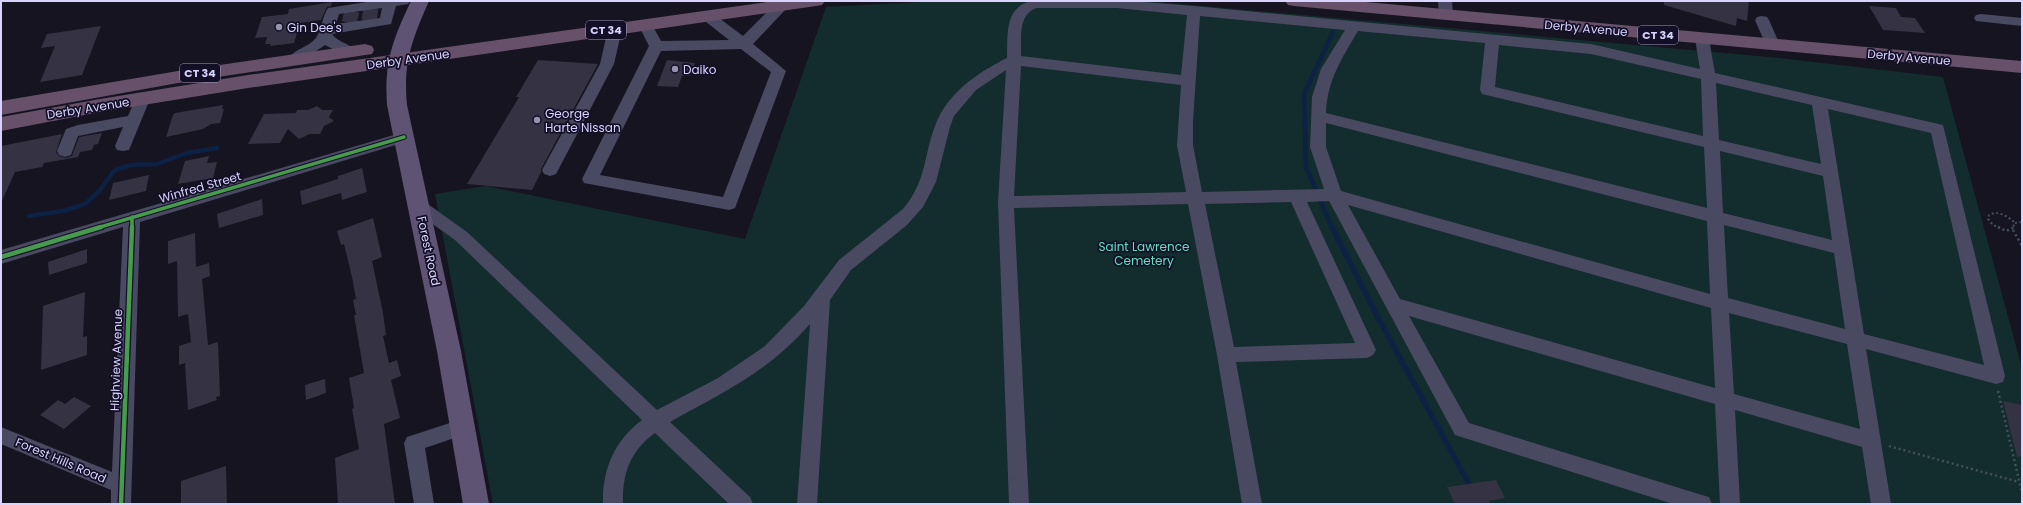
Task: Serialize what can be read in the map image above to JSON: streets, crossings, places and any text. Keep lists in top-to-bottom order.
{
  "streets": {
    "highway": ["Derby Avenue", "CT 34"],
    "main road": ["Forest Road"],
    "street": ["Winfred Street", "Highview Avenue", "Forest Hills Road"]
  },
  "crossings": [
    ["Derby Avenue", "Forest Road"],
    ["Winfred Street", "Forest Road"],
    ["Winfred Street", "Highview Avenue"],
    ["Highview Avenue", "Forest Hills Road"]
  ],
  "parks": ["Saint Lawrence Cemetery"],
  "places": ["Gin Dee's", "Daiko", "George Harte Nissan"]
}
